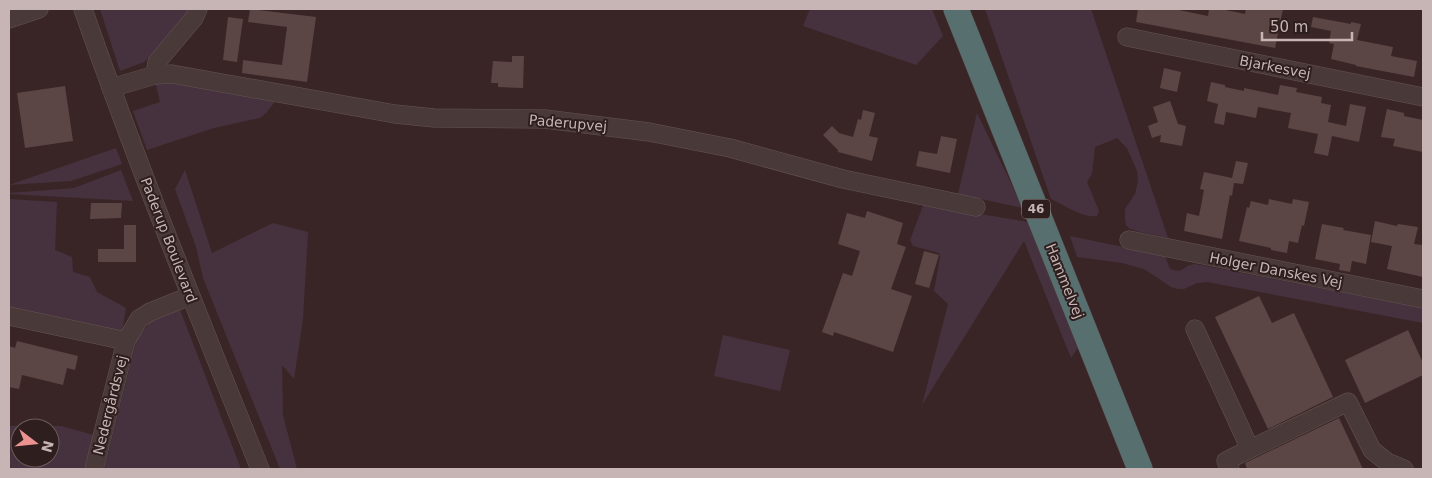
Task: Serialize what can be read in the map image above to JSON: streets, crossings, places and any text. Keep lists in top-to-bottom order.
{
  "streets": {
    "highway": ["46", "Hammelvej"],
    "street": [
      "Bjarkesvej",
      "Paderupvej",
      "Paderup Boulevard",
      "Holger Danskes Vej",
      "Nedergårdsvej"
    ]
  },
  "crossings": [
    ["Paderupvej", "Paderup Boulevard"],
    ["Paderup Boulevard", "Nedergårdsvej"]
  ],
  "scale_bar": "50 m",
  "north": "right"
}
